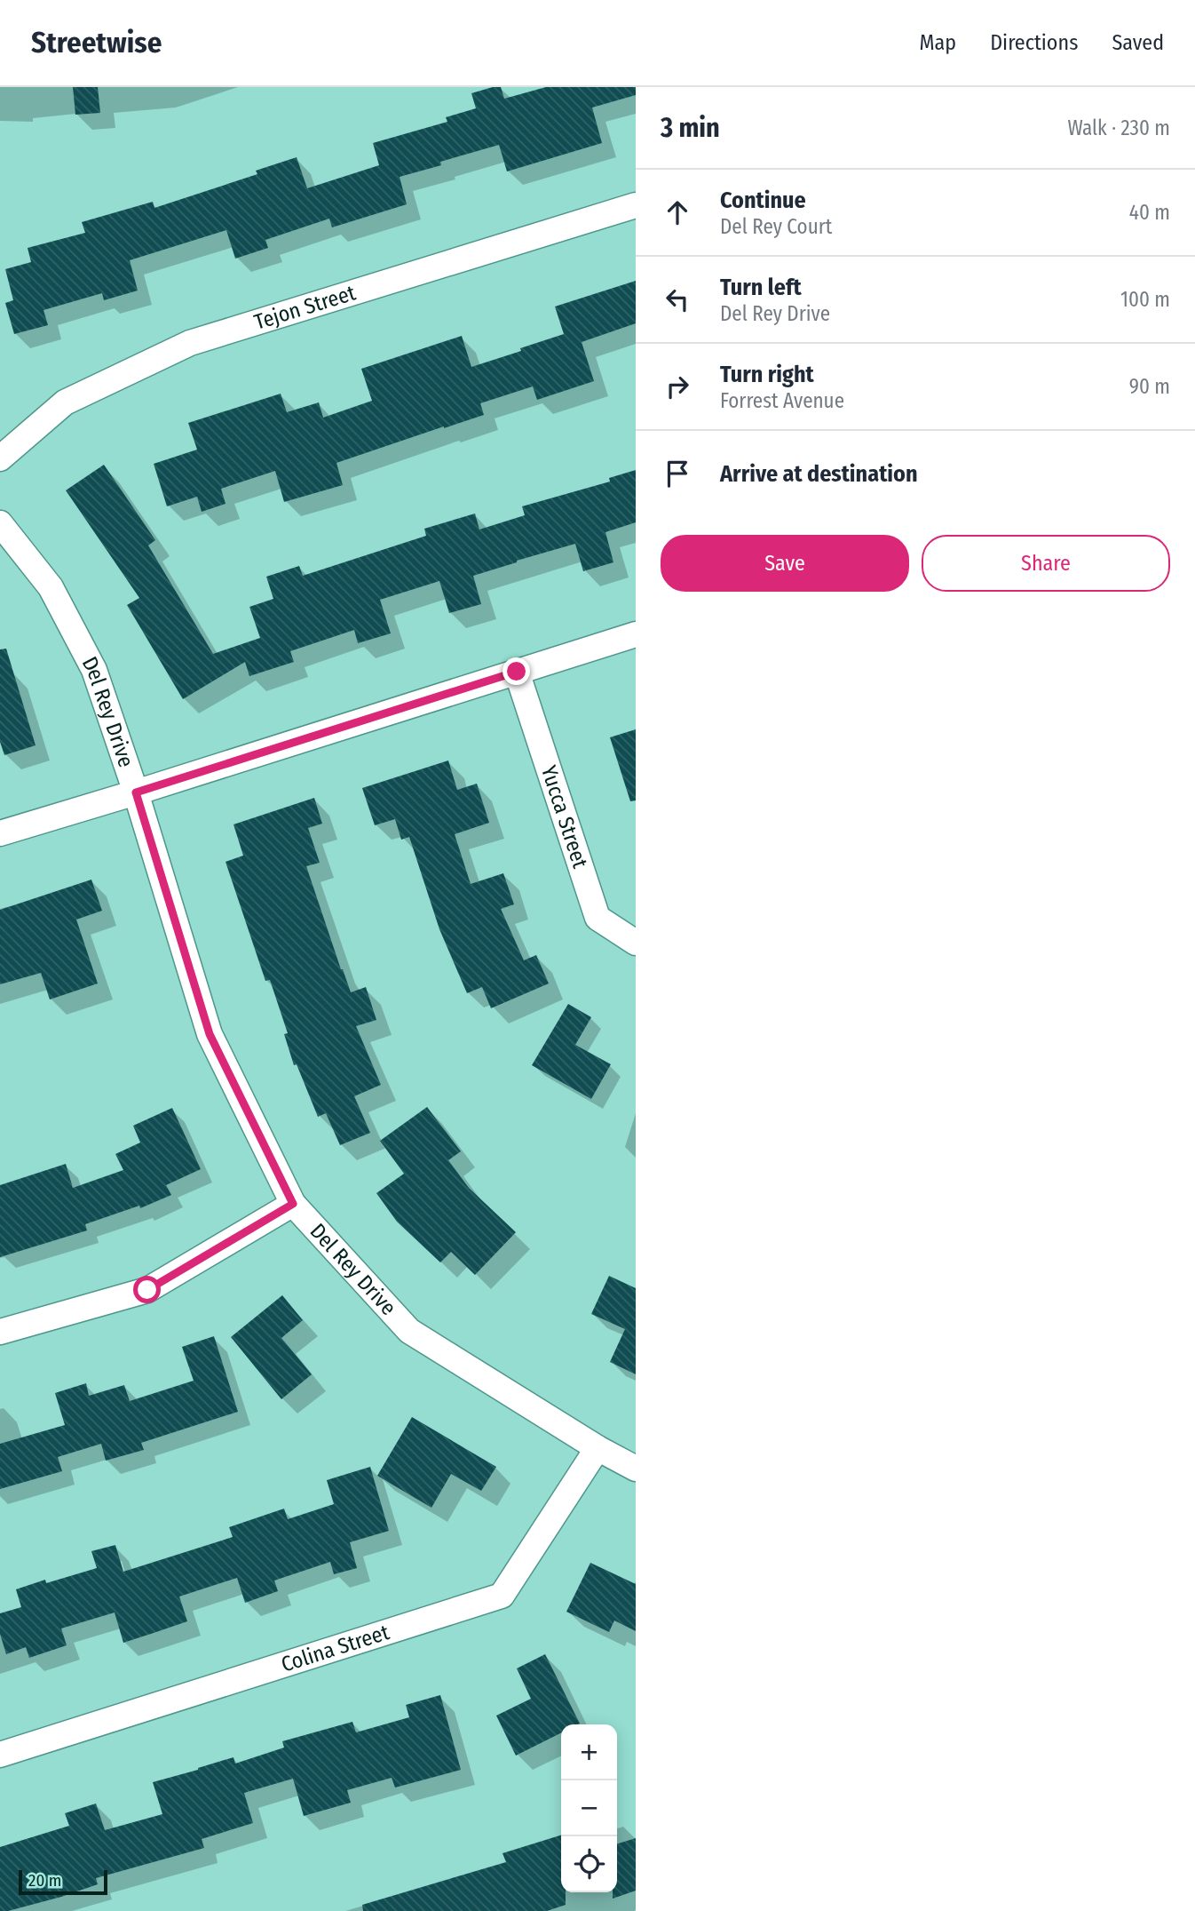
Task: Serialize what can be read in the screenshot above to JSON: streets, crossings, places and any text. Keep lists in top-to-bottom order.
{
  "streets": {
    "street": [
      "Tejon Street",
      "Del Rey Drive",
      "Yucca Street",
      "Colina Street"
    ]
  },
  "crossings": [
    ["Del Rey Drive", "Colina Street"]
  ],
  "scale_bar": "20 m",
  "page": {
    "header": "Streetwise",
    "nav": ["Map", "Directions", "Saved"],
    "heading": ["3 min", "Walk · 230 m"],
    "list": [
      ["Continue", "Del Rey Court", "40 m"],
      ["Turn left", "Del Rey Drive", "100 m"],
      ["Turn right", "Forrest Avenue", "90 m"],
      "Arrive at destination"
    ],
    "buttons": ["Save", "Share"],
    "map_buttons": ["+", "−"],
    "scale": "20 m"
  }
}
